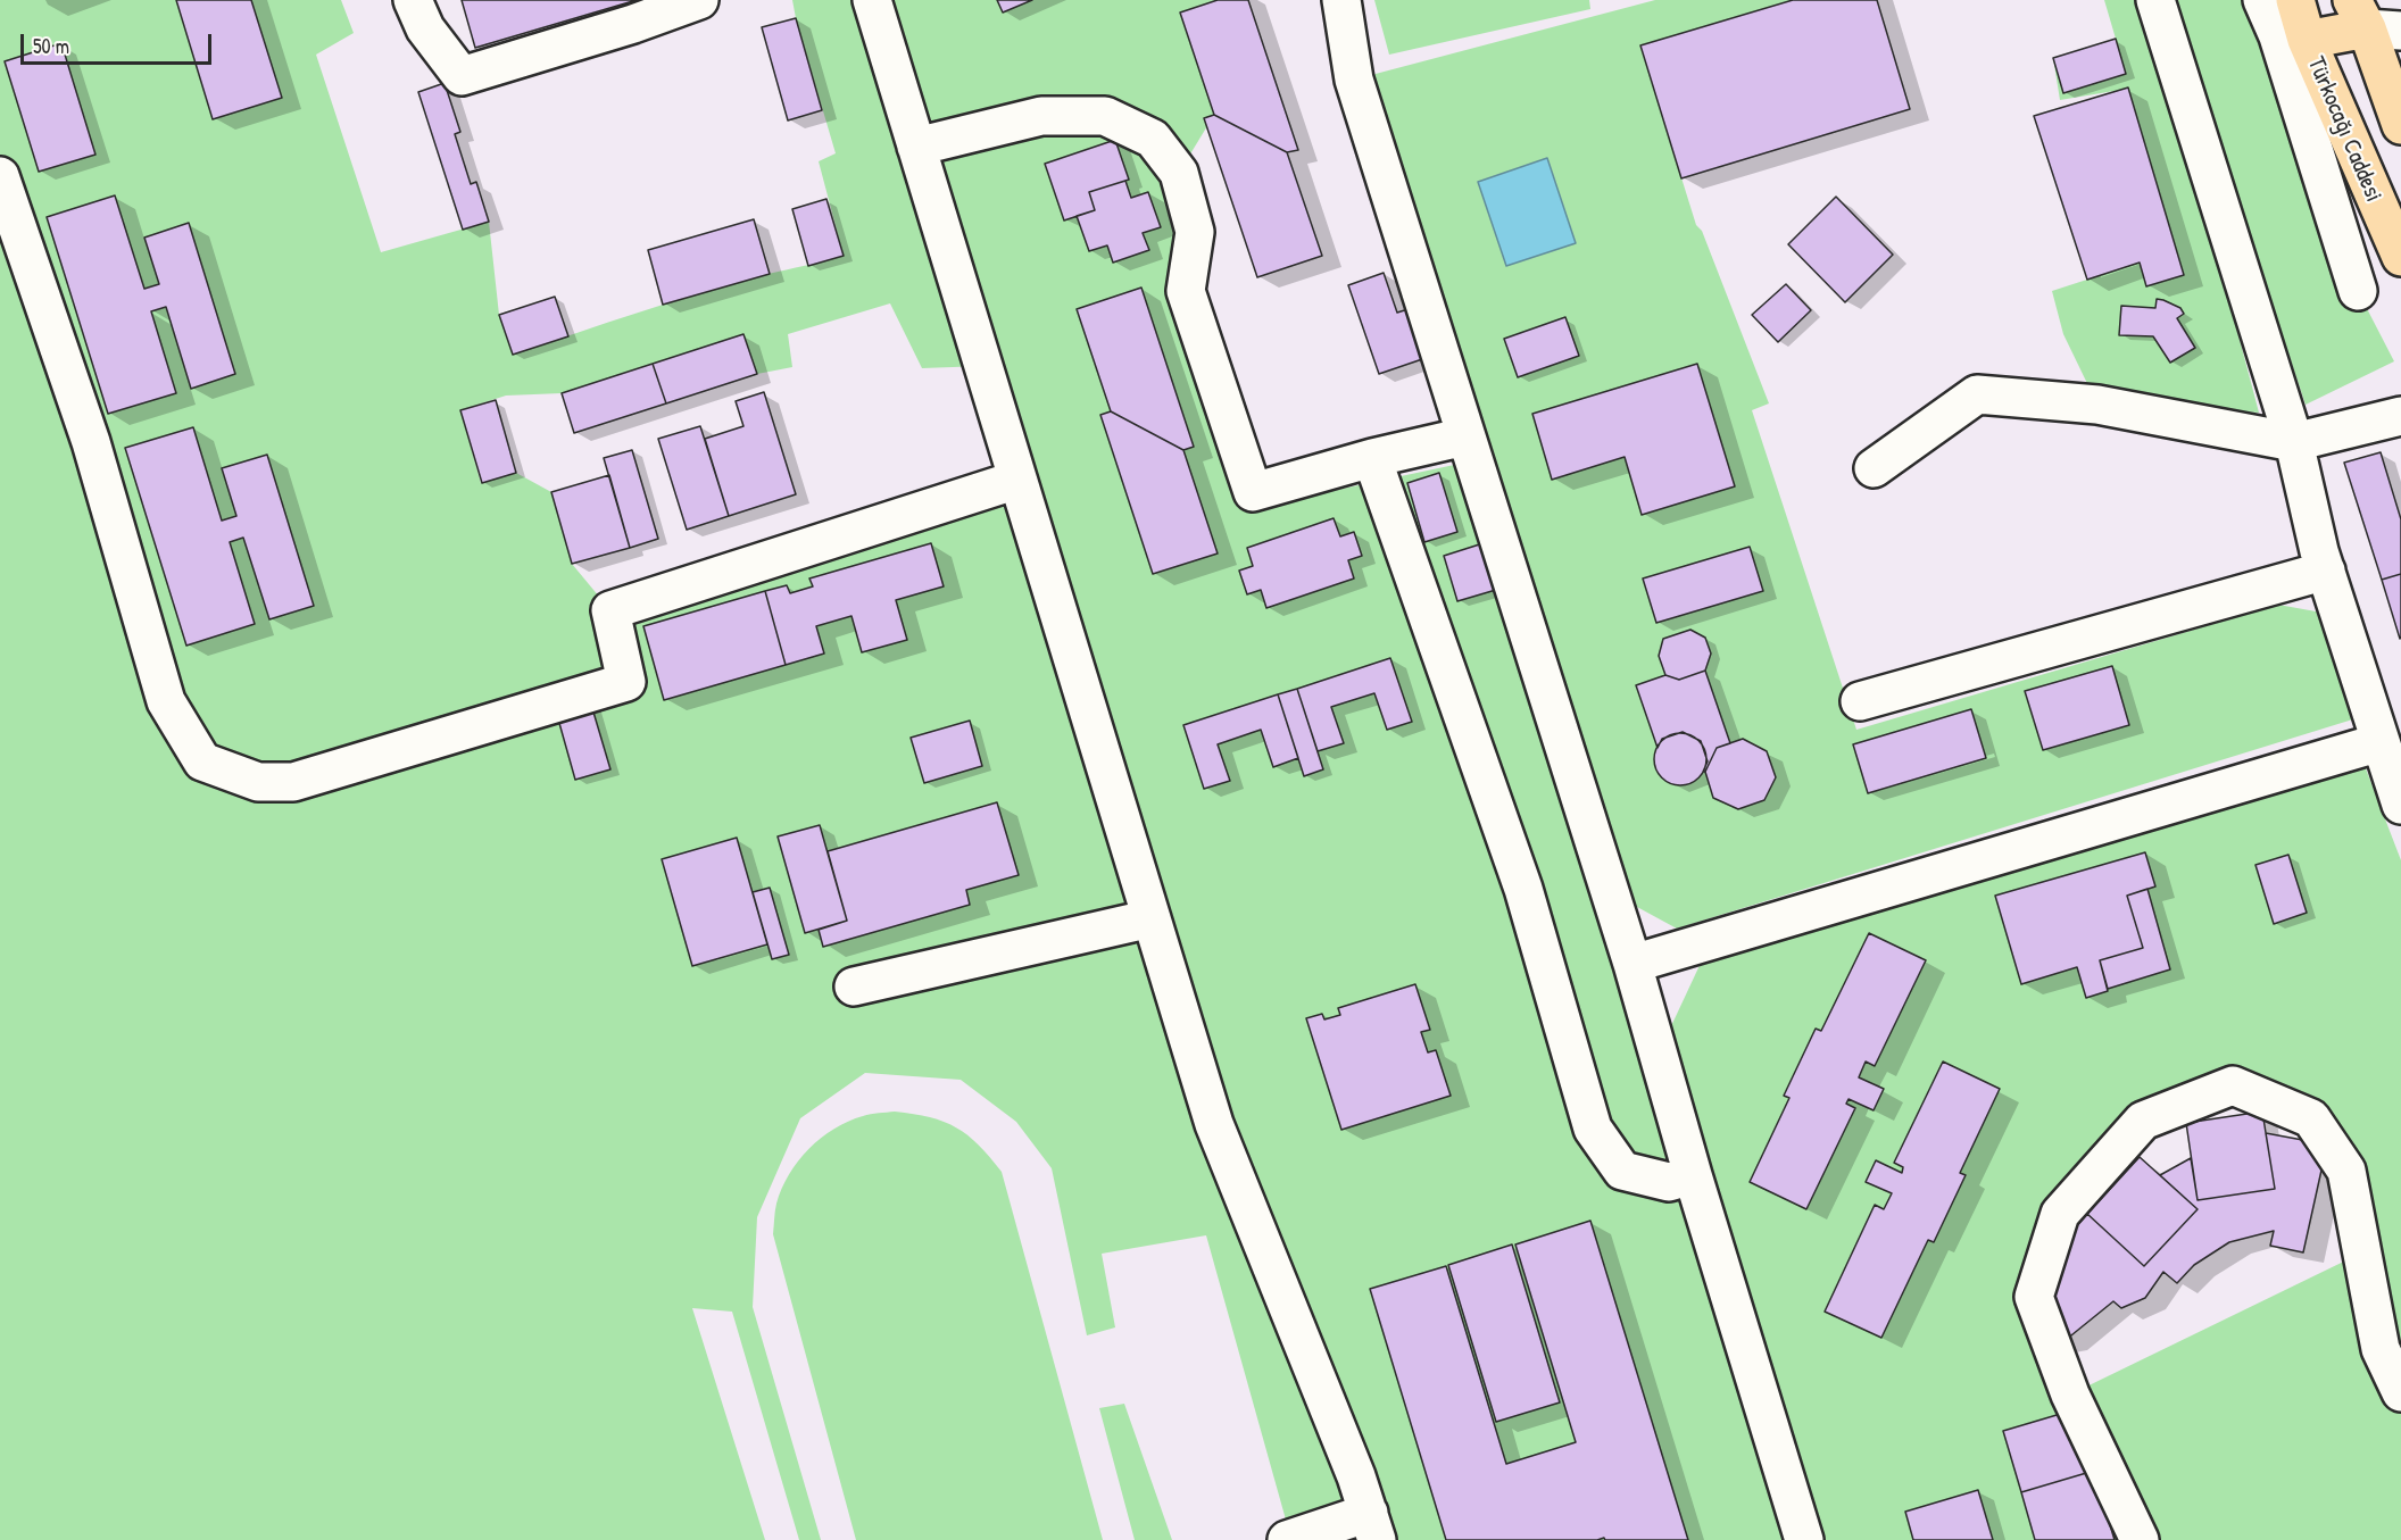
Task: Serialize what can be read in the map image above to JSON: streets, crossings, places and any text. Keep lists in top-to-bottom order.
{
  "streets": {
    "main road": ["Türkocağı Caddesi"]
  },
  "scale_bar": "50 m"
}
